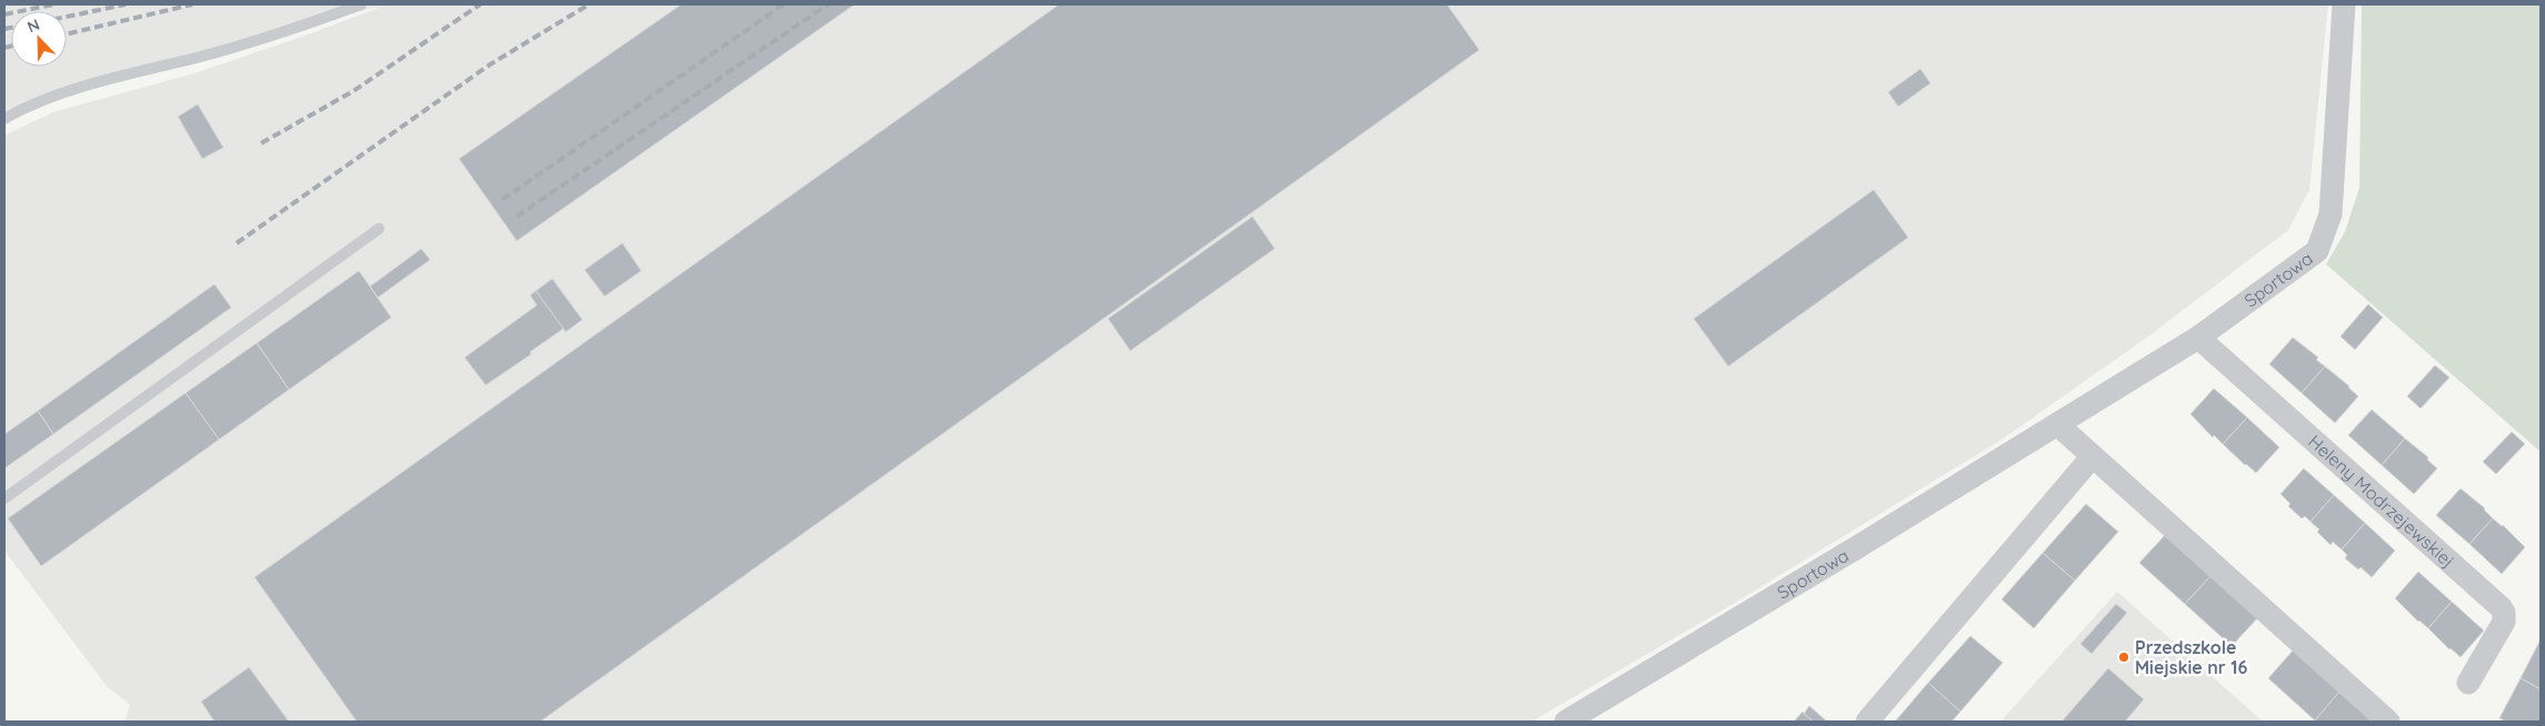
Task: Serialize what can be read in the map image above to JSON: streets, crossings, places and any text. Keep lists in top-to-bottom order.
{
  "streets": {
    "street": ["Sportowa", "Heleny Modrzejewskiej"]
  },
  "crossings": [
    ["Sportowa", "Heleny Modrzejewskiej"]
  ],
  "places": ["Przedszkole Miejskie nr 16"],
  "north": "top left"
}
